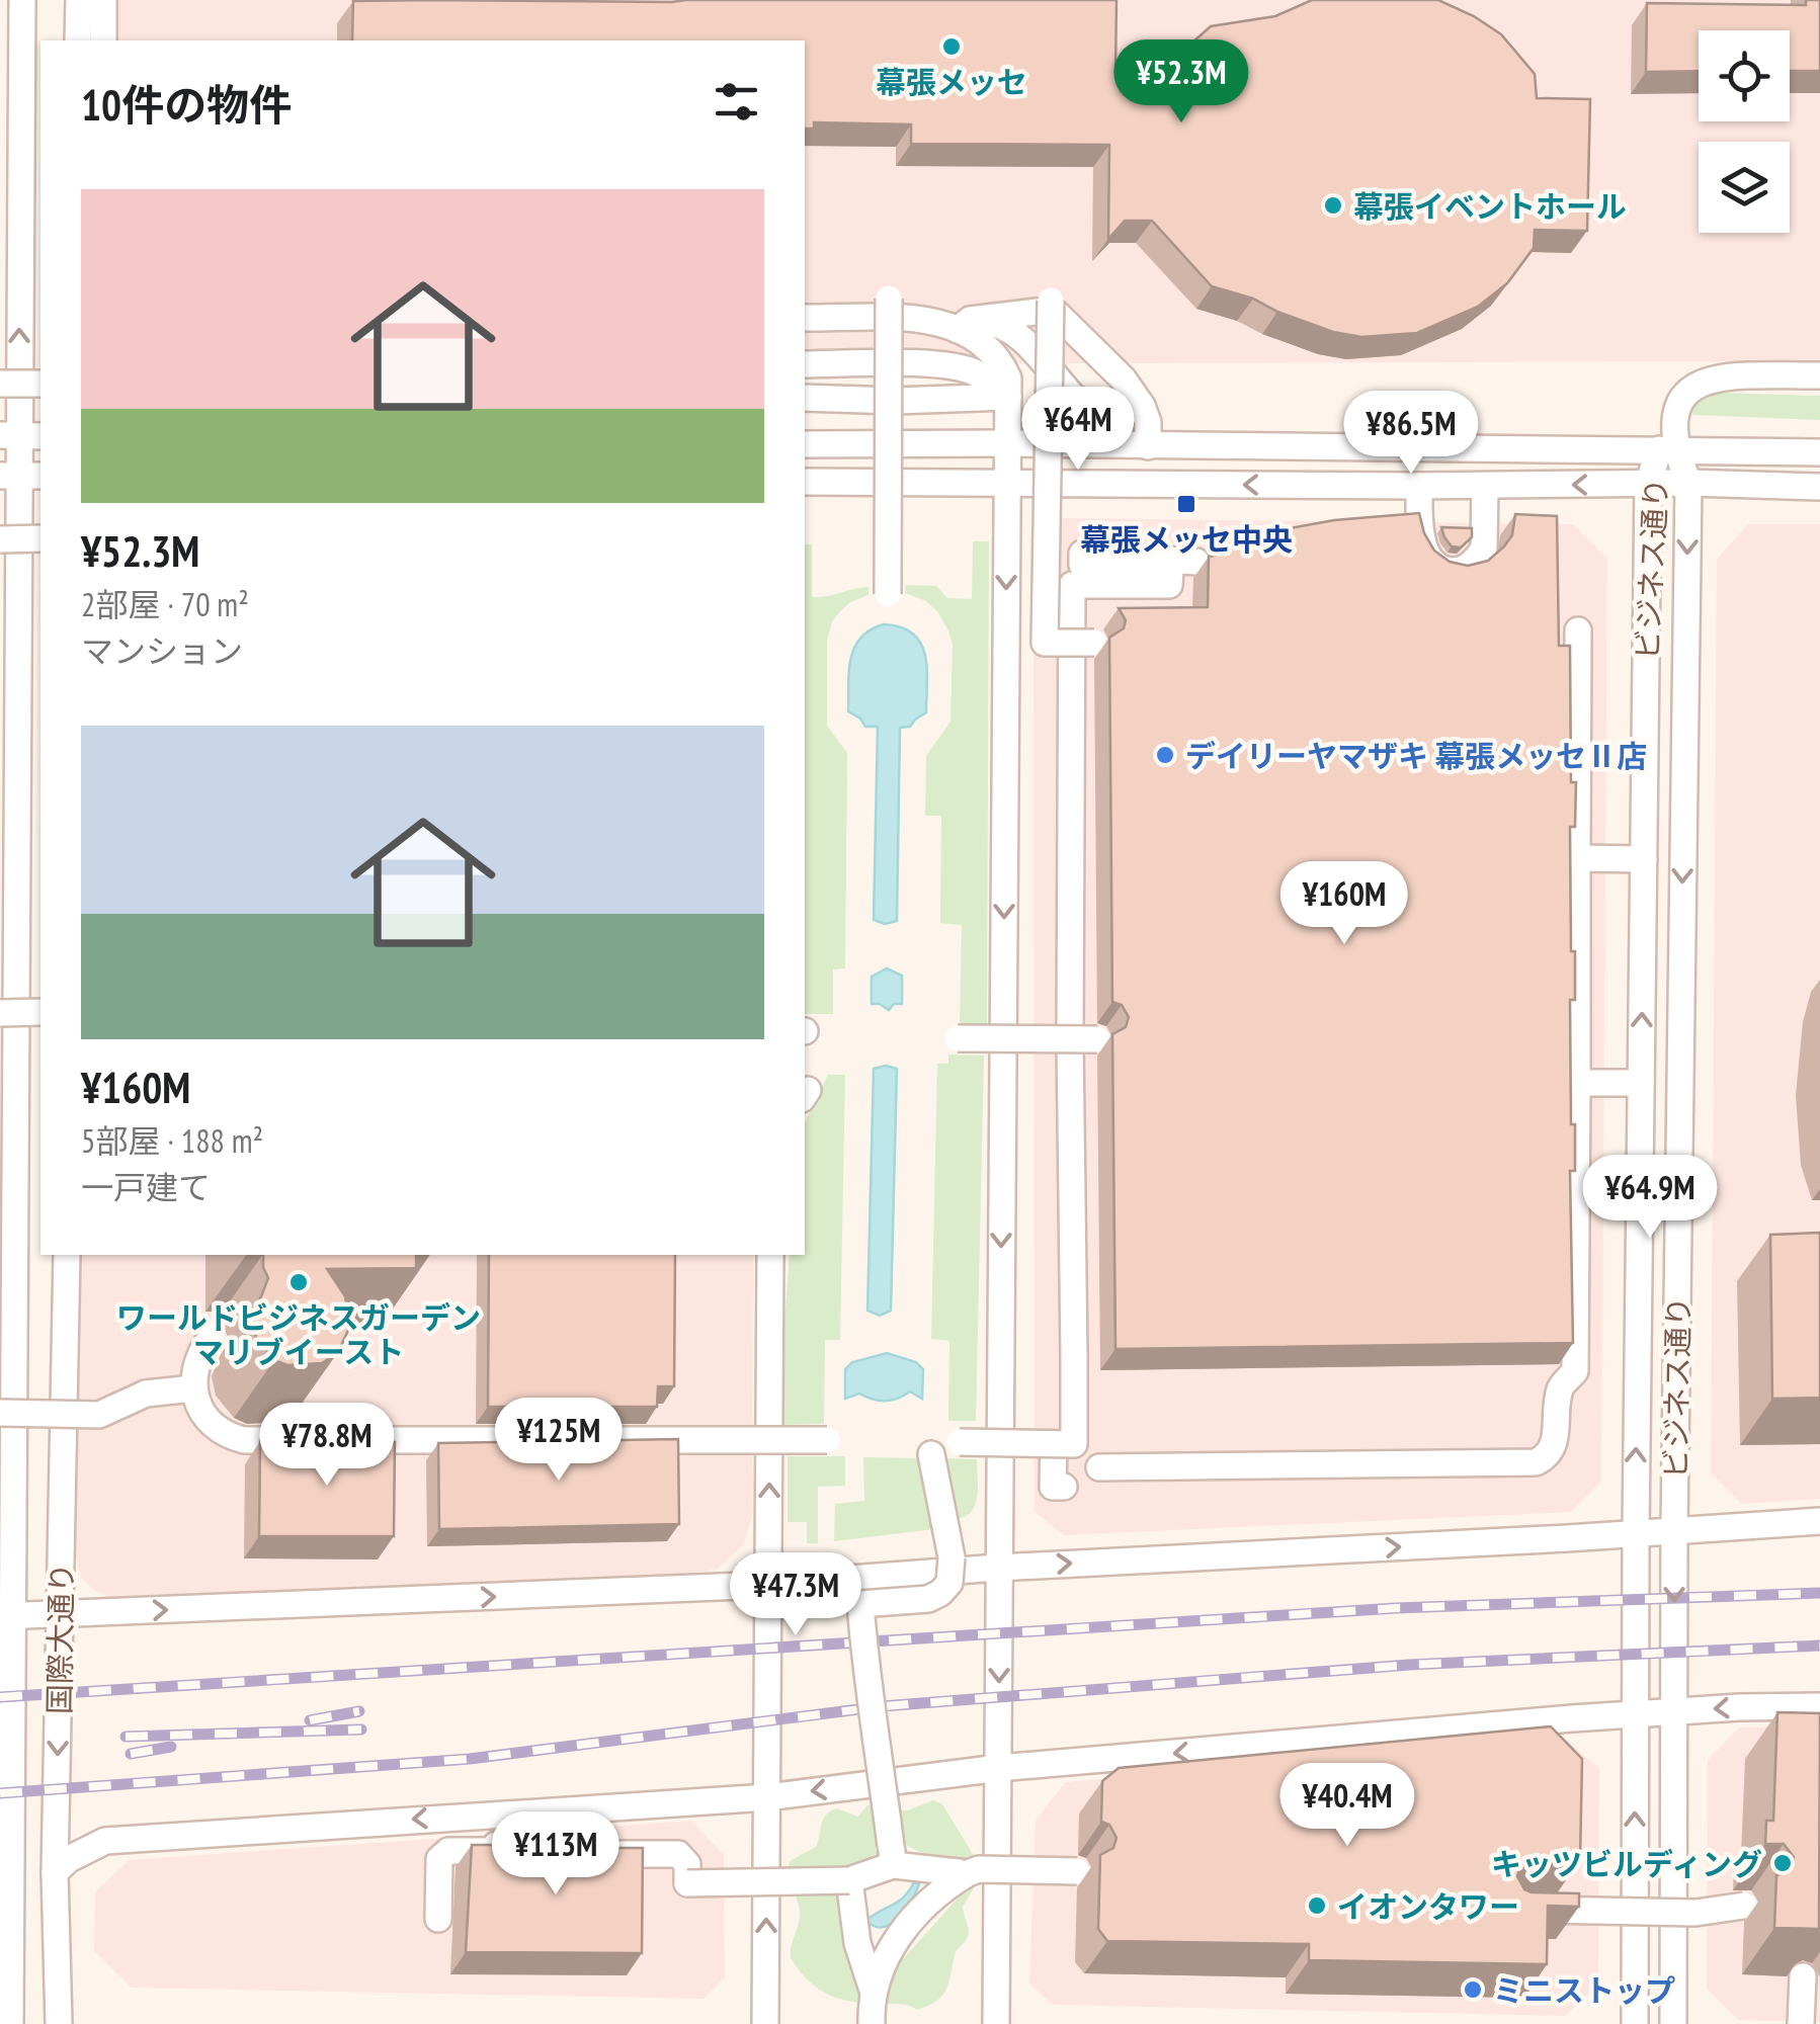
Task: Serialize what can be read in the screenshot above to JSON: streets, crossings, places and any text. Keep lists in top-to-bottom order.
{
  "streets": {
    "street": ["ビジネス通り", "国際大通り"]
  },
  "places": {
    "other": [
      "幕張メッセ",
      "幕張イベントホール",
      "デイリーヤマザキ 幕張メッセⅡ店",
      "ワールドビジネスガーデン マリブイースト",
      "キッツビルディング",
      "イオンタワー",
      "ミニストップ"
    ],
    "transit": ["幕張メッセ中央"]
  },
  "page": {
    "price": [
      "¥52.3M",
      "¥64M",
      "¥86.5M",
      "¥160M",
      "¥64.9M",
      "¥125M",
      "¥78.8M",
      "¥47.3M",
      "¥40.4M",
      "¥113M"
    ],
    "heading": "10件の物件",
    "list": [
      {
        "name": "¥52.3M",
        "note": "2部屋 · 70 m² · マンション"
      },
      {
        "name": "¥160M",
        "note": "5部屋 · 188 m² · 一戸建て"
      }
    ]
  }
}
